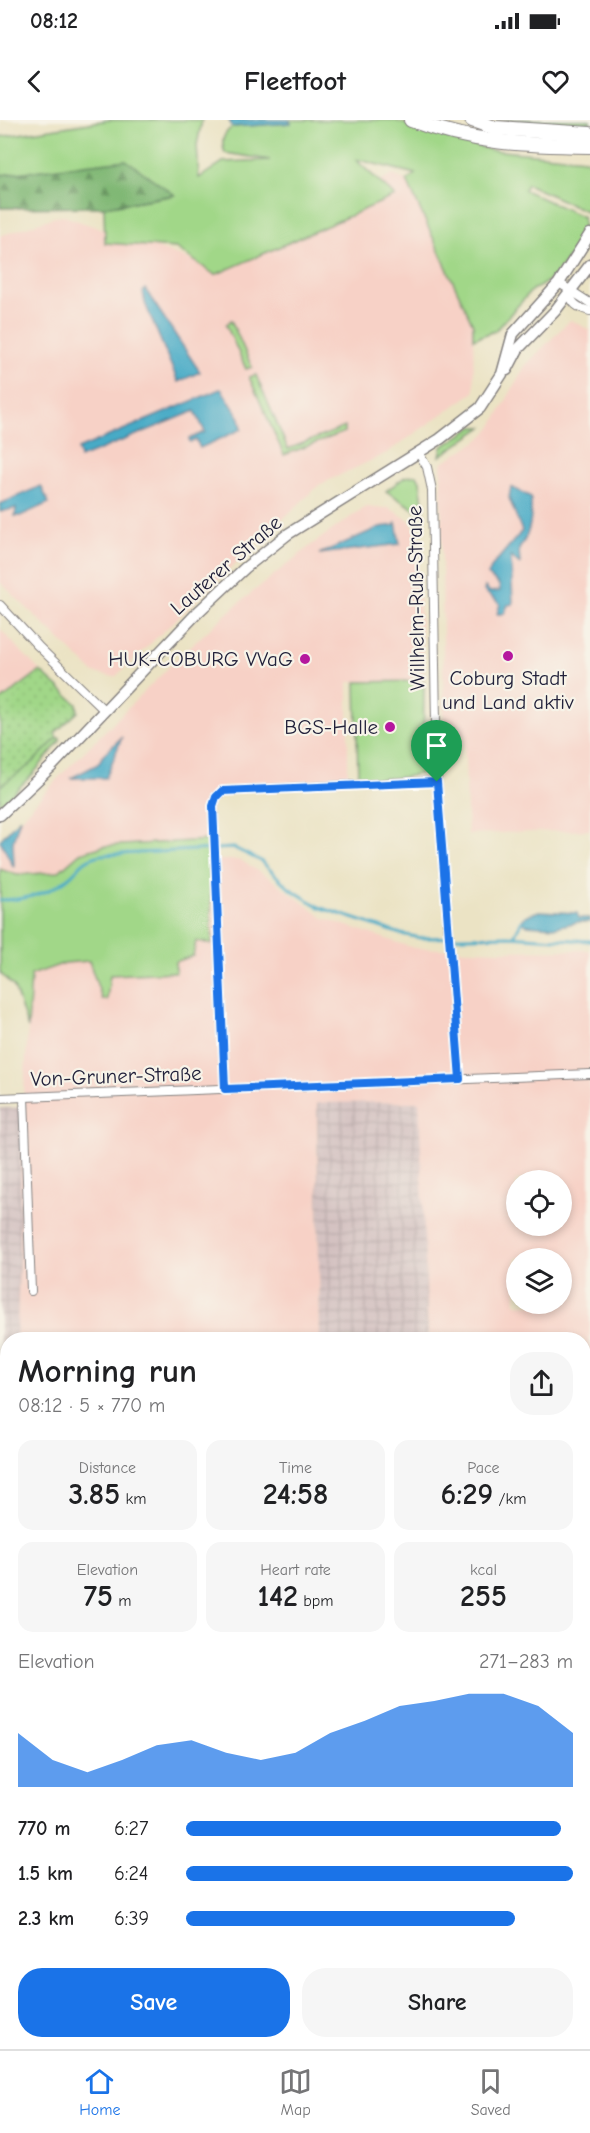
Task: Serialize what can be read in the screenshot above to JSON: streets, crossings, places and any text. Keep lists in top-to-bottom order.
{
  "streets": {
    "street": ["Lauterer Straße", "Willhelm-Ruß-Straße", "Von-Gruner-Straße"]
  },
  "crossings": [
    ["Lauterer Straße", "Willhelm-Ruß-Straße"],
    ["Willhelm-Ruß-Straße", "Von-Gruner-Straße"]
  ],
  "places": ["Coburg Stadt und Land aktiv", "HUK-COBURG VVaG", "BGS-Halle"],
  "page": {
    "status": "08:12",
    "header": "Fleetfoot",
    "heading": ["Morning run", "08:12 · 5 × 770 m"],
    "stats": [
      ["Distance", "3.85 km"],
      ["Time", "24:58"],
      ["Pace", "6:29 /km"],
      ["Elevation", "75 m"],
      ["Heart rate", "142 bpm"],
      ["kcal", "255"]
    ],
    "chart": ["Elevation", "271–283 m"],
    "list": [
      {
        "name": "770 m",
        "note": "6:27"
      },
      {
        "name": "1.5 km",
        "note": "6:24"
      },
      {
        "name": "2.3 km",
        "note": "6:39"
      }
    ],
    "buttons": ["Save", "Share"],
    "tabs": ["Home", "Map", "Saved"]
  }
}
